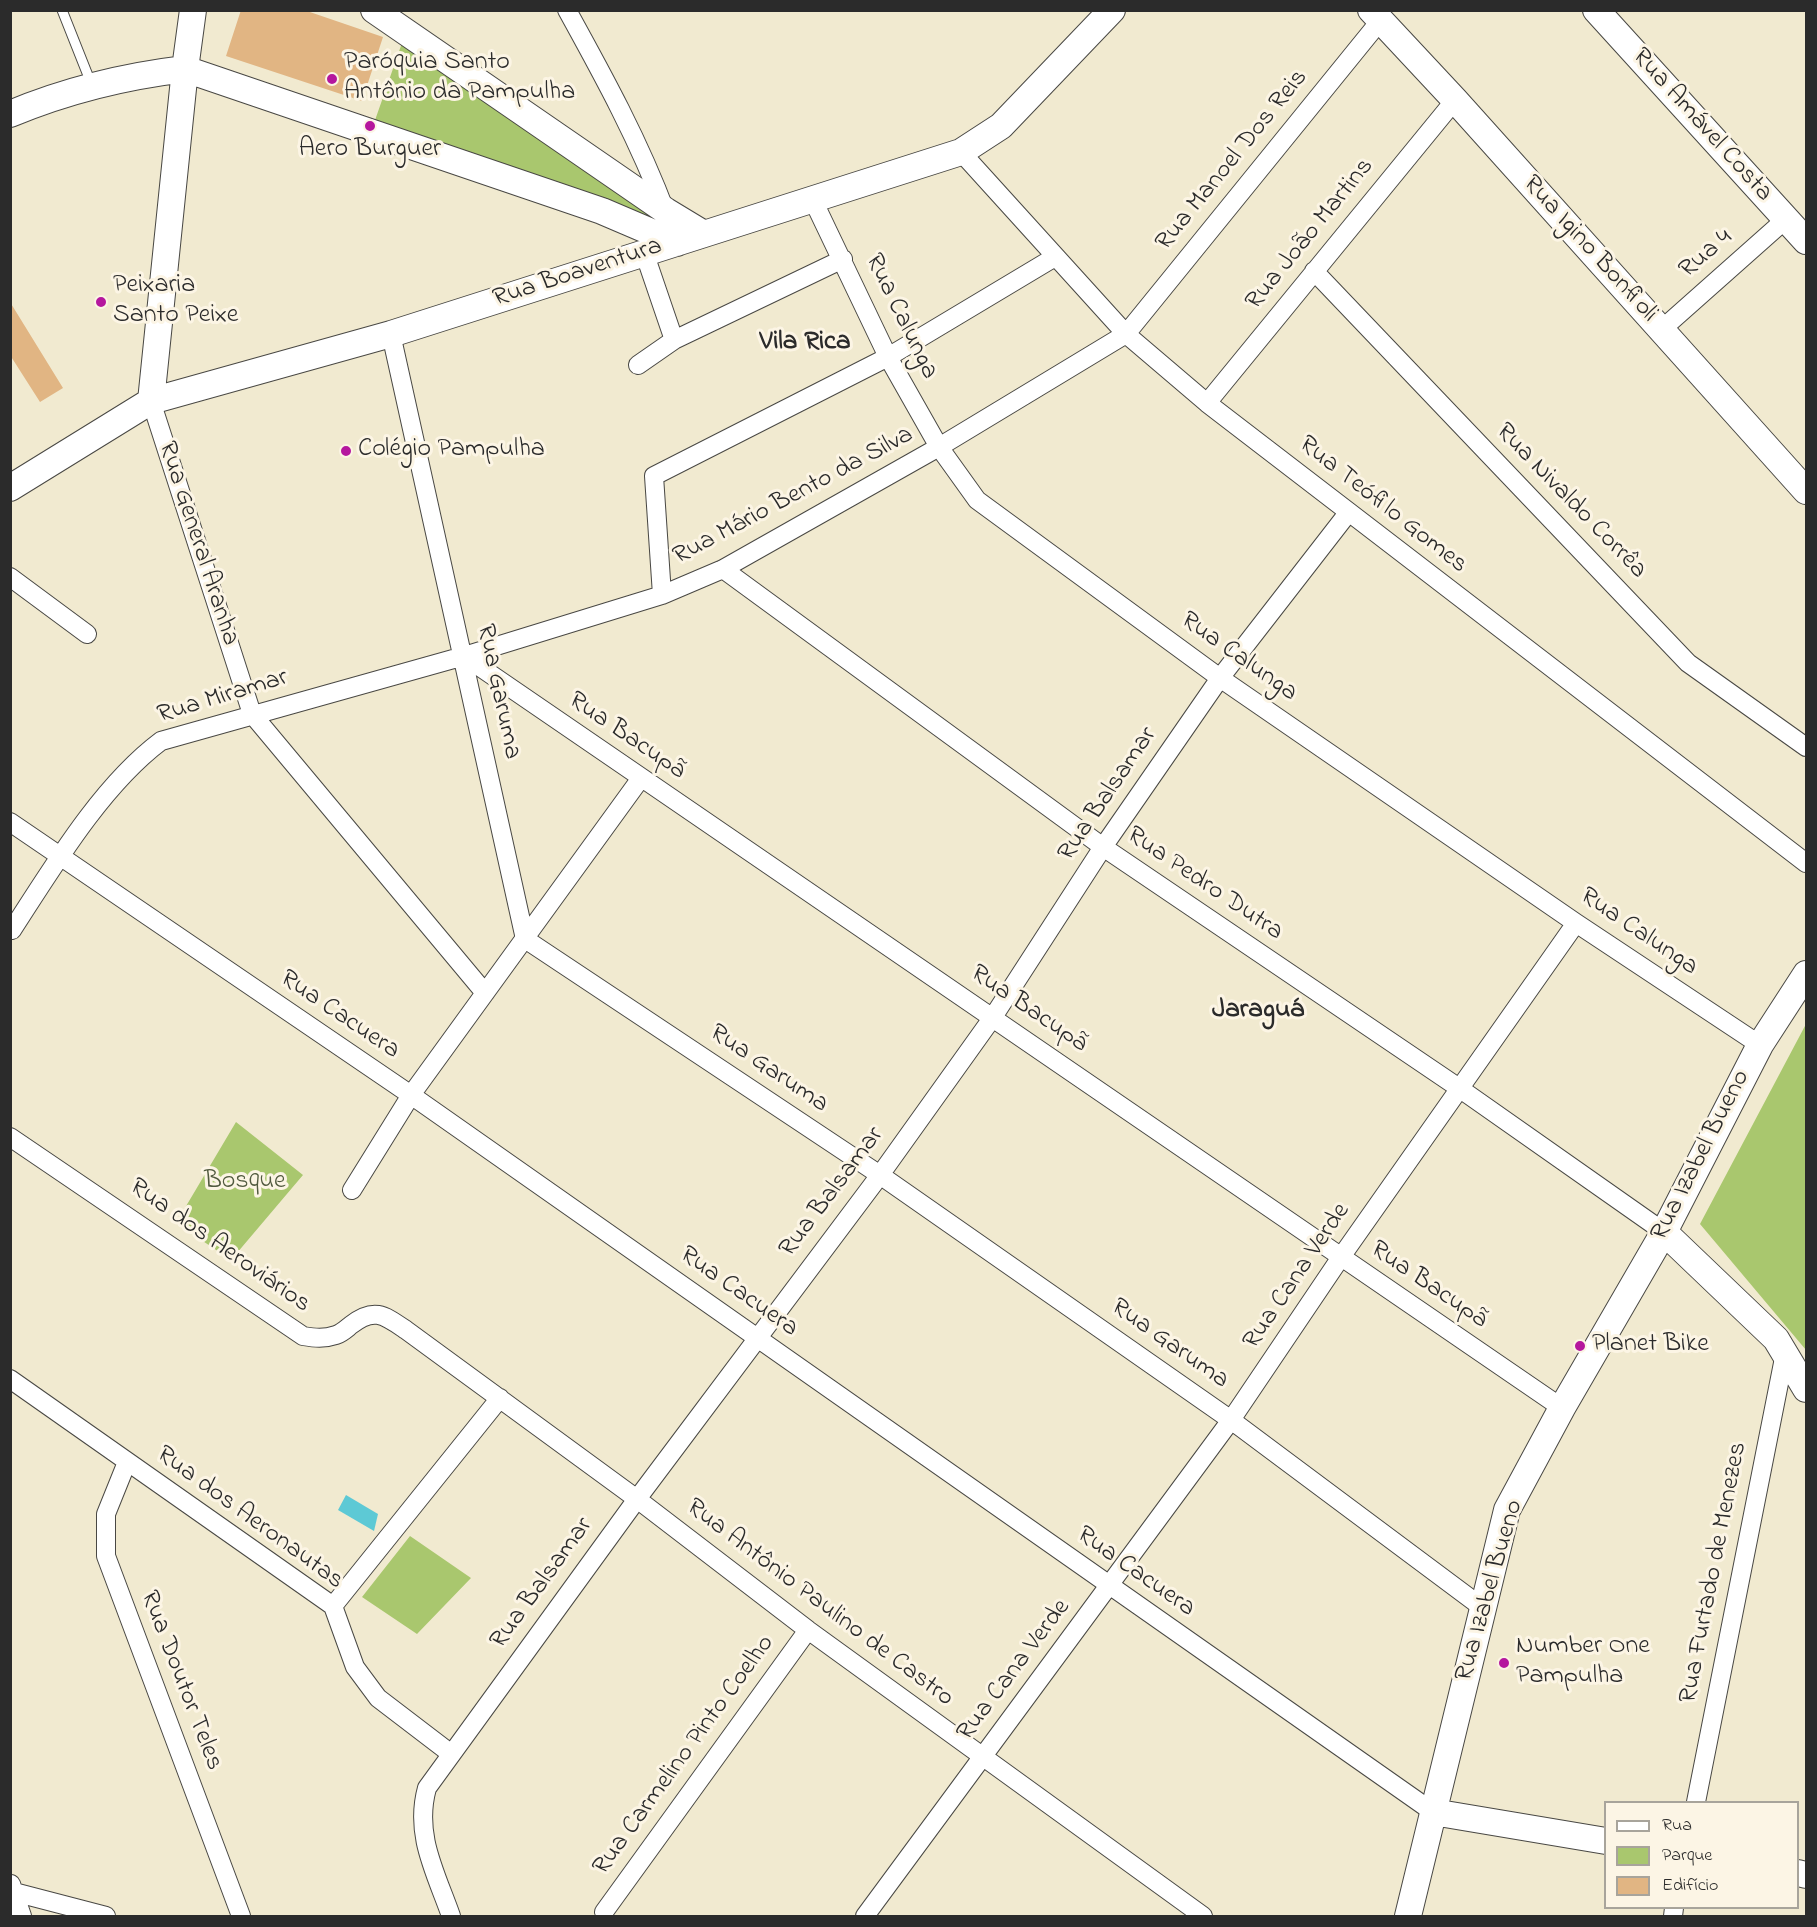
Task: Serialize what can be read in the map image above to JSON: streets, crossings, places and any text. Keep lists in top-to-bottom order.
{
  "streets": {
    "street": [
      "Rua Amável Costa",
      "Rua Manoel Dos Reis",
      "Rua João Martins",
      "Rua Igino Bonfioli",
      "Rua 4",
      "Rua Boaventura",
      "Rua Calunga",
      "Rua Mário Bento da Silva",
      "Rua Nivaldo Corrêa",
      "Rua Teófilo Gomes",
      "Rua General Aranha",
      "Rua Garuma",
      "Rua Miramar",
      "Rua Bacupã",
      "Rua Balsamar",
      "Rua Pedro Dutra",
      "Rua Cacuera",
      "Rua Izabel Bueno",
      "Rua dos Aeroviários",
      "Rua Cana Verde",
      "Rua dos Aeronautas",
      "Rua Furtado de Menezes",
      "Rua Antônio Paulino de Castro",
      "Rua Doutor Teles",
      "Rua Carmelino Pinto Coelho"
    ]
  },
  "crossings": [
    ["Rua Amável Costa", "Rua 4"],
    ["Rua Manoel Dos Reis", "Rua Igino Bonfioli"],
    ["Rua Manoel Dos Reis", "Rua Mário Bento da Silva"],
    ["Rua Manoel Dos Reis", "Rua Teófilo Gomes"],
    ["Rua João Martins", "Rua Igino Bonfioli"],
    ["Rua João Martins", "Rua Nivaldo Corrêa"],
    ["Rua João Martins", "Rua Teófilo Gomes"],
    ["Rua Igino Bonfioli", "Rua 4"],
    ["Rua Boaventura", "Rua Calunga"],
    ["Rua Boaventura", "Rua Teófilo Gomes"],
    ["Rua Boaventura", "Rua General Aranha"],
    ["Rua Boaventura", "Rua Garuma"],
    ["Rua Calunga", "Rua Mário Bento da Silva"],
    ["Rua Calunga", "Rua Balsamar"],
    ["Rua Calunga", "Rua Izabel Bueno"],
    ["Rua Calunga", "Rua Cana Verde"],
    ["Rua Mário Bento da Silva", "Rua Teófilo Gomes"],
    ["Rua Mário Bento da Silva", "Rua Garuma"],
    ["Rua Mário Bento da Silva", "Rua Miramar"],
    ["Rua Mário Bento da Silva", "Rua Bacupã"],
    ["Rua Mário Bento da Silva", "Rua Pedro Dutra"],
    ["Rua Teófilo Gomes", "Rua Balsamar"],
    ["Rua General Aranha", "Rua Miramar"],
    ["Rua Garuma", "Rua Miramar"],
    ["Rua Garuma", "Rua Bacupã"],
    ["Rua Garuma", "Rua Balsamar"],
    ["Rua Garuma", "Rua Izabel Bueno"],
    ["Rua Garuma", "Rua Cana Verde"],
    ["Rua Miramar", "Rua Bacupã"],
    ["Rua Miramar", "Rua Cacuera"],
    ["Rua Bacupã", "Rua Balsamar"],
    ["Rua Bacupã", "Rua Izabel Bueno"],
    ["Rua Bacupã", "Rua Cana Verde"],
    ["Rua Balsamar", "Rua Pedro Dutra"],
    ["Rua Balsamar", "Rua Cacuera"],
    ["Rua Balsamar", "Rua dos Aeronautas"],
    ["Rua Balsamar", "Rua Antônio Paulino de Castro"],
    ["Rua Pedro Dutra", "Rua Izabel Bueno"],
    ["Rua Pedro Dutra", "Rua Cana Verde"],
    ["Rua Cacuera", "Rua Izabel Bueno"],
    ["Rua Cacuera", "Rua Cana Verde"],
    ["Rua dos Aeroviários", "Rua Antônio Paulino de Castro"],
    ["Rua Cana Verde", "Rua Antônio Paulino de Castro"],
    ["Rua dos Aeronautas", "Rua Doutor Teles"],
    ["Rua Antônio Paulino de Castro", "Rua Carmelino Pinto Coelho"]
  ],
  "districts": ["Vila Rica", "Jaraguá"],
  "parks": ["Bosque"],
  "places": [
    "Paróquia Santo Antônio da Pampulha",
    "Aero Burguer",
    "Peixaria Santo Peixe",
    "Colégio Pampulha",
    "Planet Bike",
    "Number One Pampulha"
  ],
  "legend": ["Rua", "Parque", "Edifício"]
}
